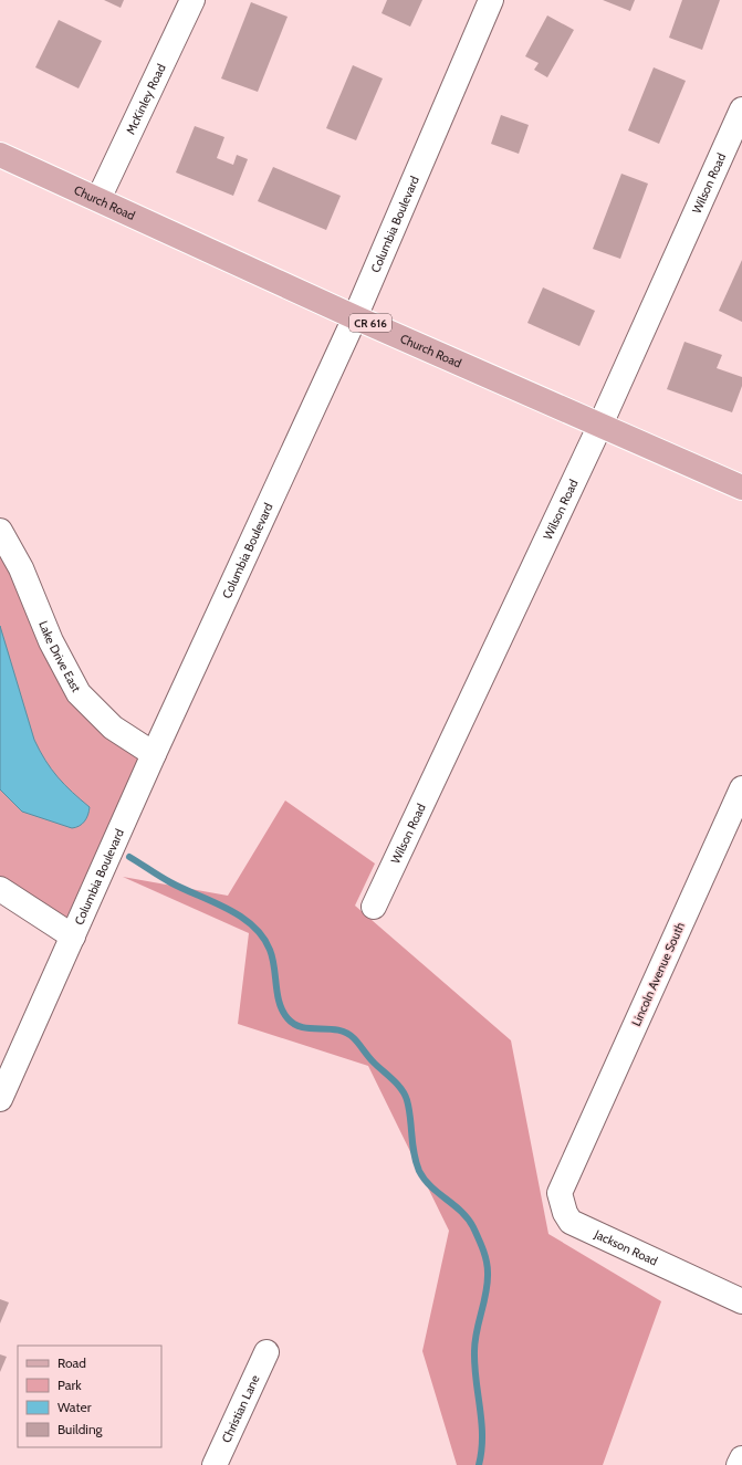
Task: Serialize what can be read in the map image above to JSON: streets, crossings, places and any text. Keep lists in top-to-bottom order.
{
  "streets": {
    "main road": ["Church Road", "CR 616"],
    "street": [
      "McKinley Road",
      "Wilson Road",
      "Columbia Boulevard",
      "Lake Drive East",
      "Lincoln Avenue South",
      "Jackson Road",
      "Christian Lane"
    ]
  },
  "crossings": [
    ["McKinley Road", "Church Road"],
    ["Wilson Road", "Church Road"],
    ["Church Road", "Columbia Boulevard"],
    ["Columbia Boulevard", "Lake Drive East"],
    ["Lincoln Avenue South", "Jackson Road"]
  ],
  "legend": [
    "Road",
    "Park",
    "Water",
    "Building"
  ]
}
